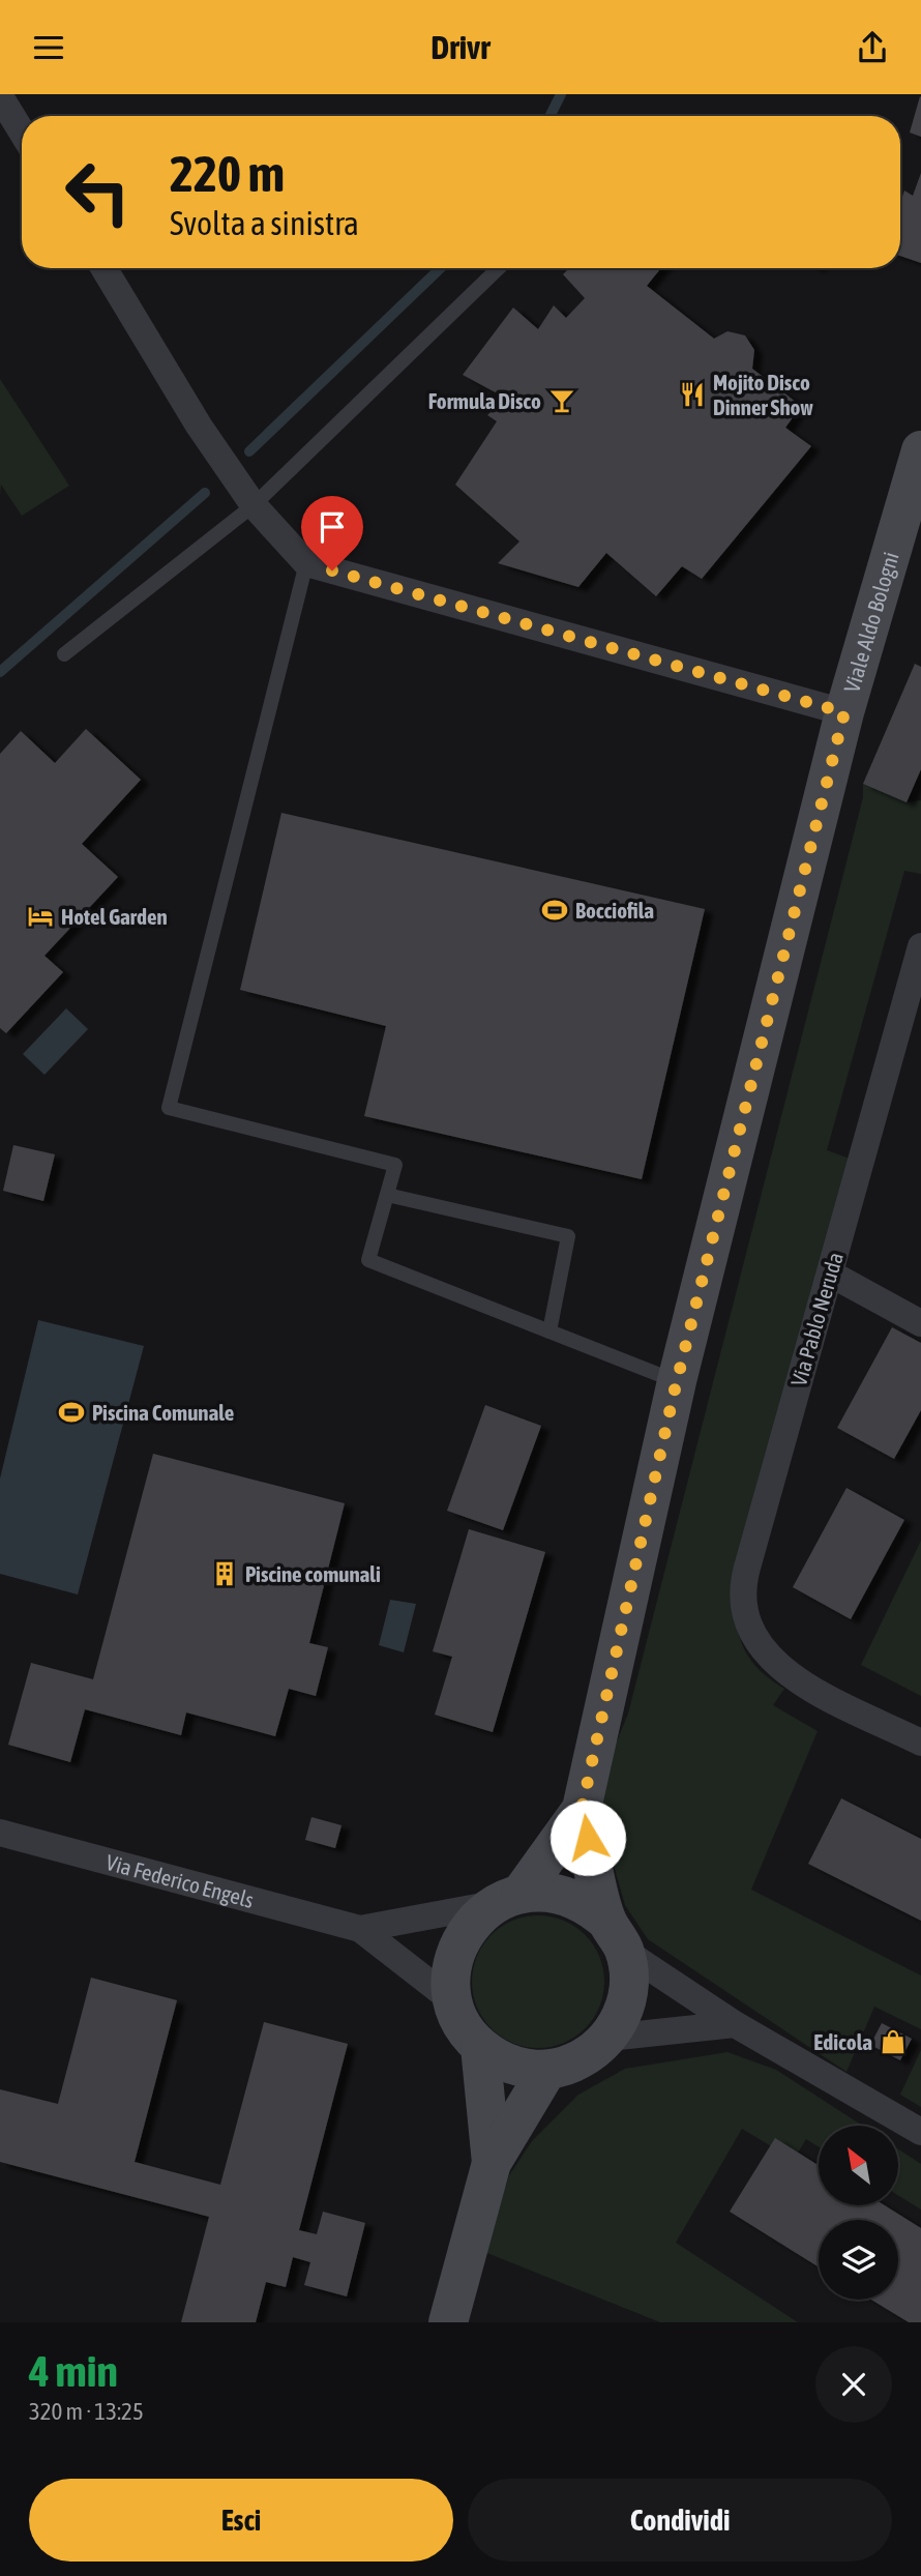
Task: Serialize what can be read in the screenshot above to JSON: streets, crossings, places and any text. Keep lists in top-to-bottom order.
{
  "streets": {
    "main road": ["Viale Aldo Bologni"],
    "street": ["Via Pablo Neruda", "Via Federico Engels"]
  },
  "crossings": [
    ["Viale Aldo Bologni", "Via Federico Engels"]
  ],
  "places": {
    "restaurant": ["Mojito Disco Dinner Show"],
    "bar": ["Formula Disco"],
    "sports": ["Bocciofila", "Piscina Comunale"],
    "hotel": ["Hotel Garden"],
    "building": ["Piscine comunali"],
    "shop": ["Edicola"]
  },
  "north": "top left",
  "page": {
    "header": "Drivr",
    "turn": ["220 m", "Svolta a sinistra"],
    "heading": ["4 min", "320 m · 13:25"],
    "buttons": ["Esci", "Condividi"]
  }
}
